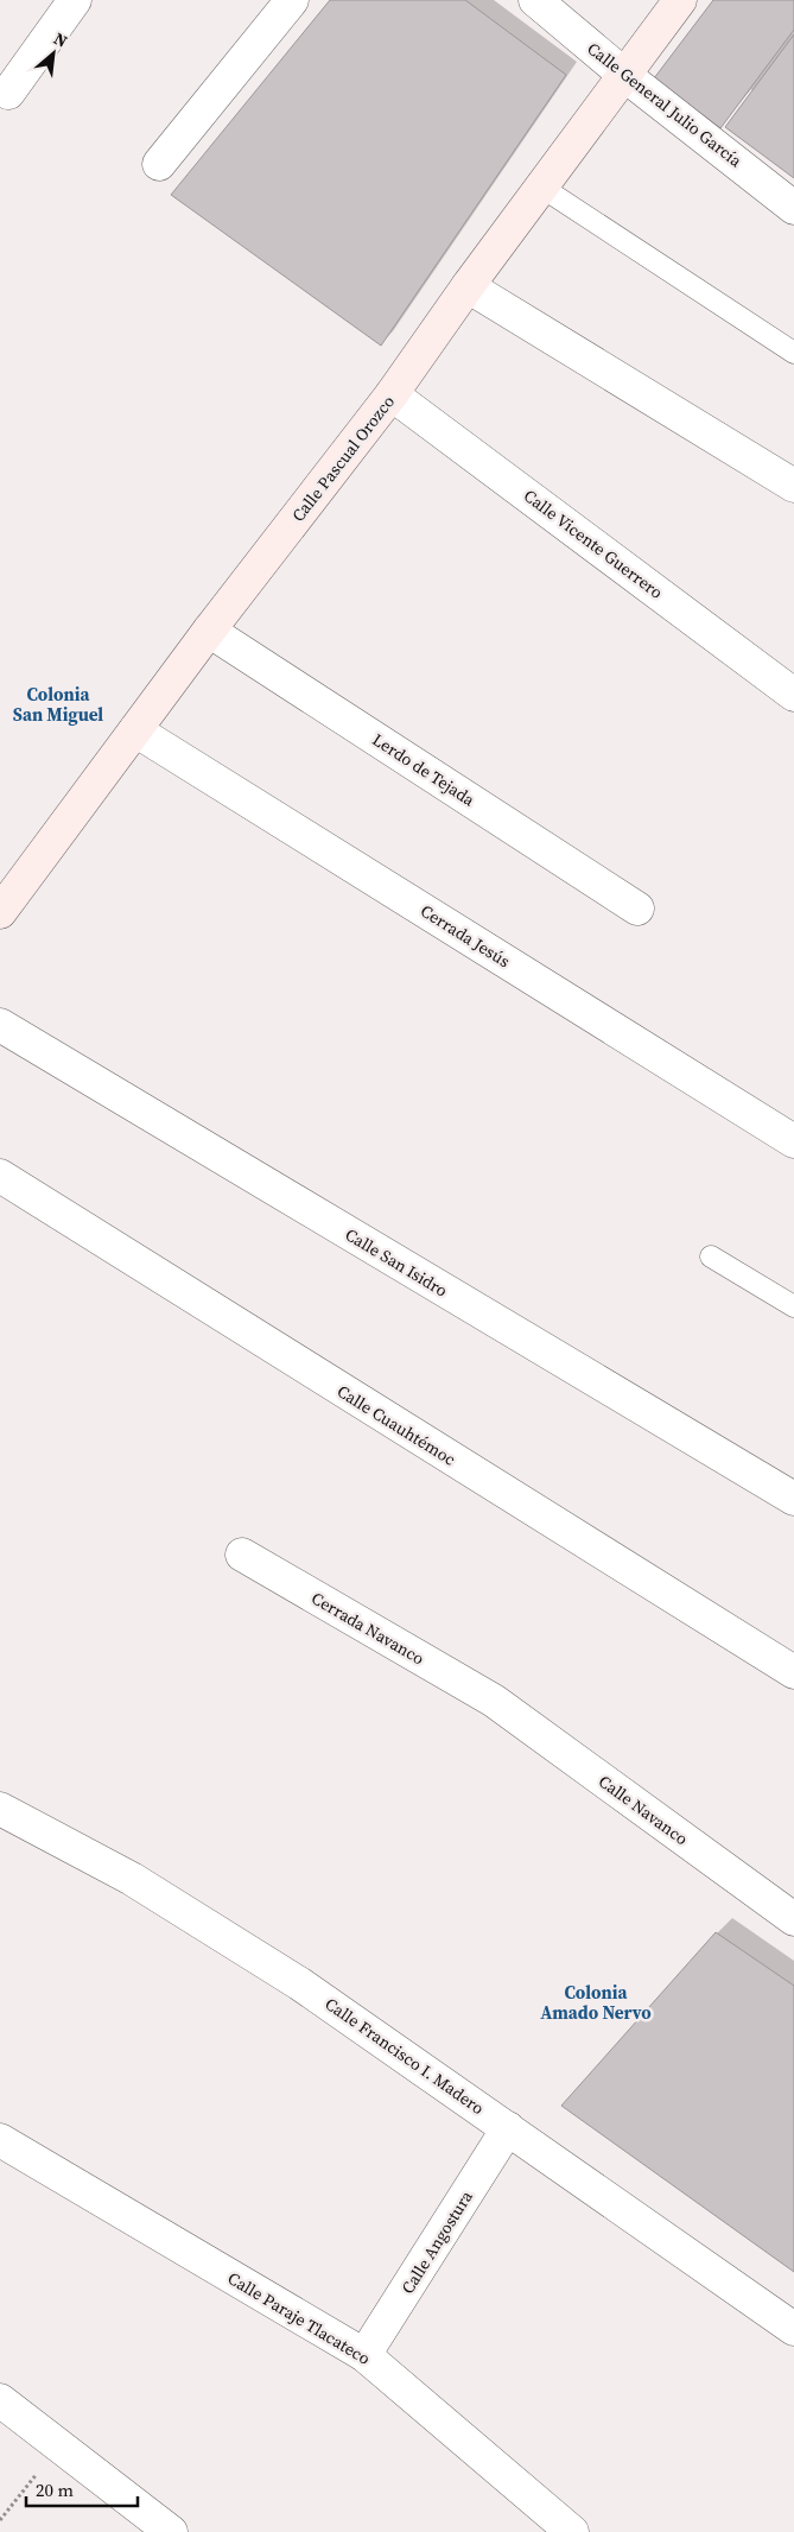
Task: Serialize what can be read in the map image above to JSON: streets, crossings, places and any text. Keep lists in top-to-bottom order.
{
  "streets": {
    "street": [
      "Calle General Julio García",
      "Calle Pascual Orozco",
      "Calle Vicente Guerrero",
      "Lerdo de Tejada",
      "Cerrada Jesús",
      "Calle San Isidro",
      "Calle Cuauhtémoc",
      "Cerrada Navanco",
      "Calle Navanco",
      "Calle Francisco I. Madero",
      "Calle Angostura",
      "Calle Paraje Tlacateco"
    ]
  },
  "crossings": [
    ["Calle General Julio García", "Calle Pascual Orozco"],
    ["Calle Pascual Orozco", "Calle Vicente Guerrero"],
    ["Calle Pascual Orozco", "Lerdo de Tejada"],
    ["Calle Pascual Orozco", "Cerrada Jesús"],
    ["Cerrada Navanco", "Calle Navanco"],
    ["Calle Francisco I. Madero", "Calle Angostura"],
    ["Calle Angostura", "Calle Paraje Tlacateco"]
  ],
  "districts": ["Colonia San Miguel", "Colonia Amado Nervo"],
  "scale_bar": "20 m",
  "north": "top right"
}
